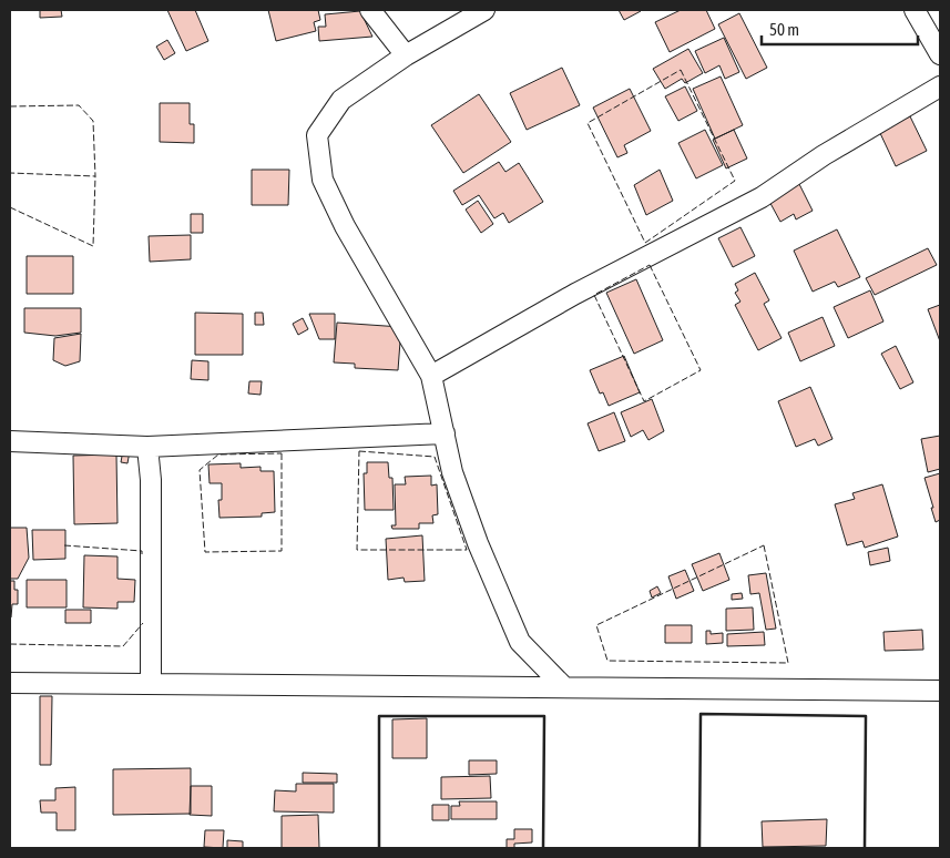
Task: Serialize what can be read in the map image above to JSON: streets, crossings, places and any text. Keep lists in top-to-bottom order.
{
  "scale_bar": "50 m"
}
